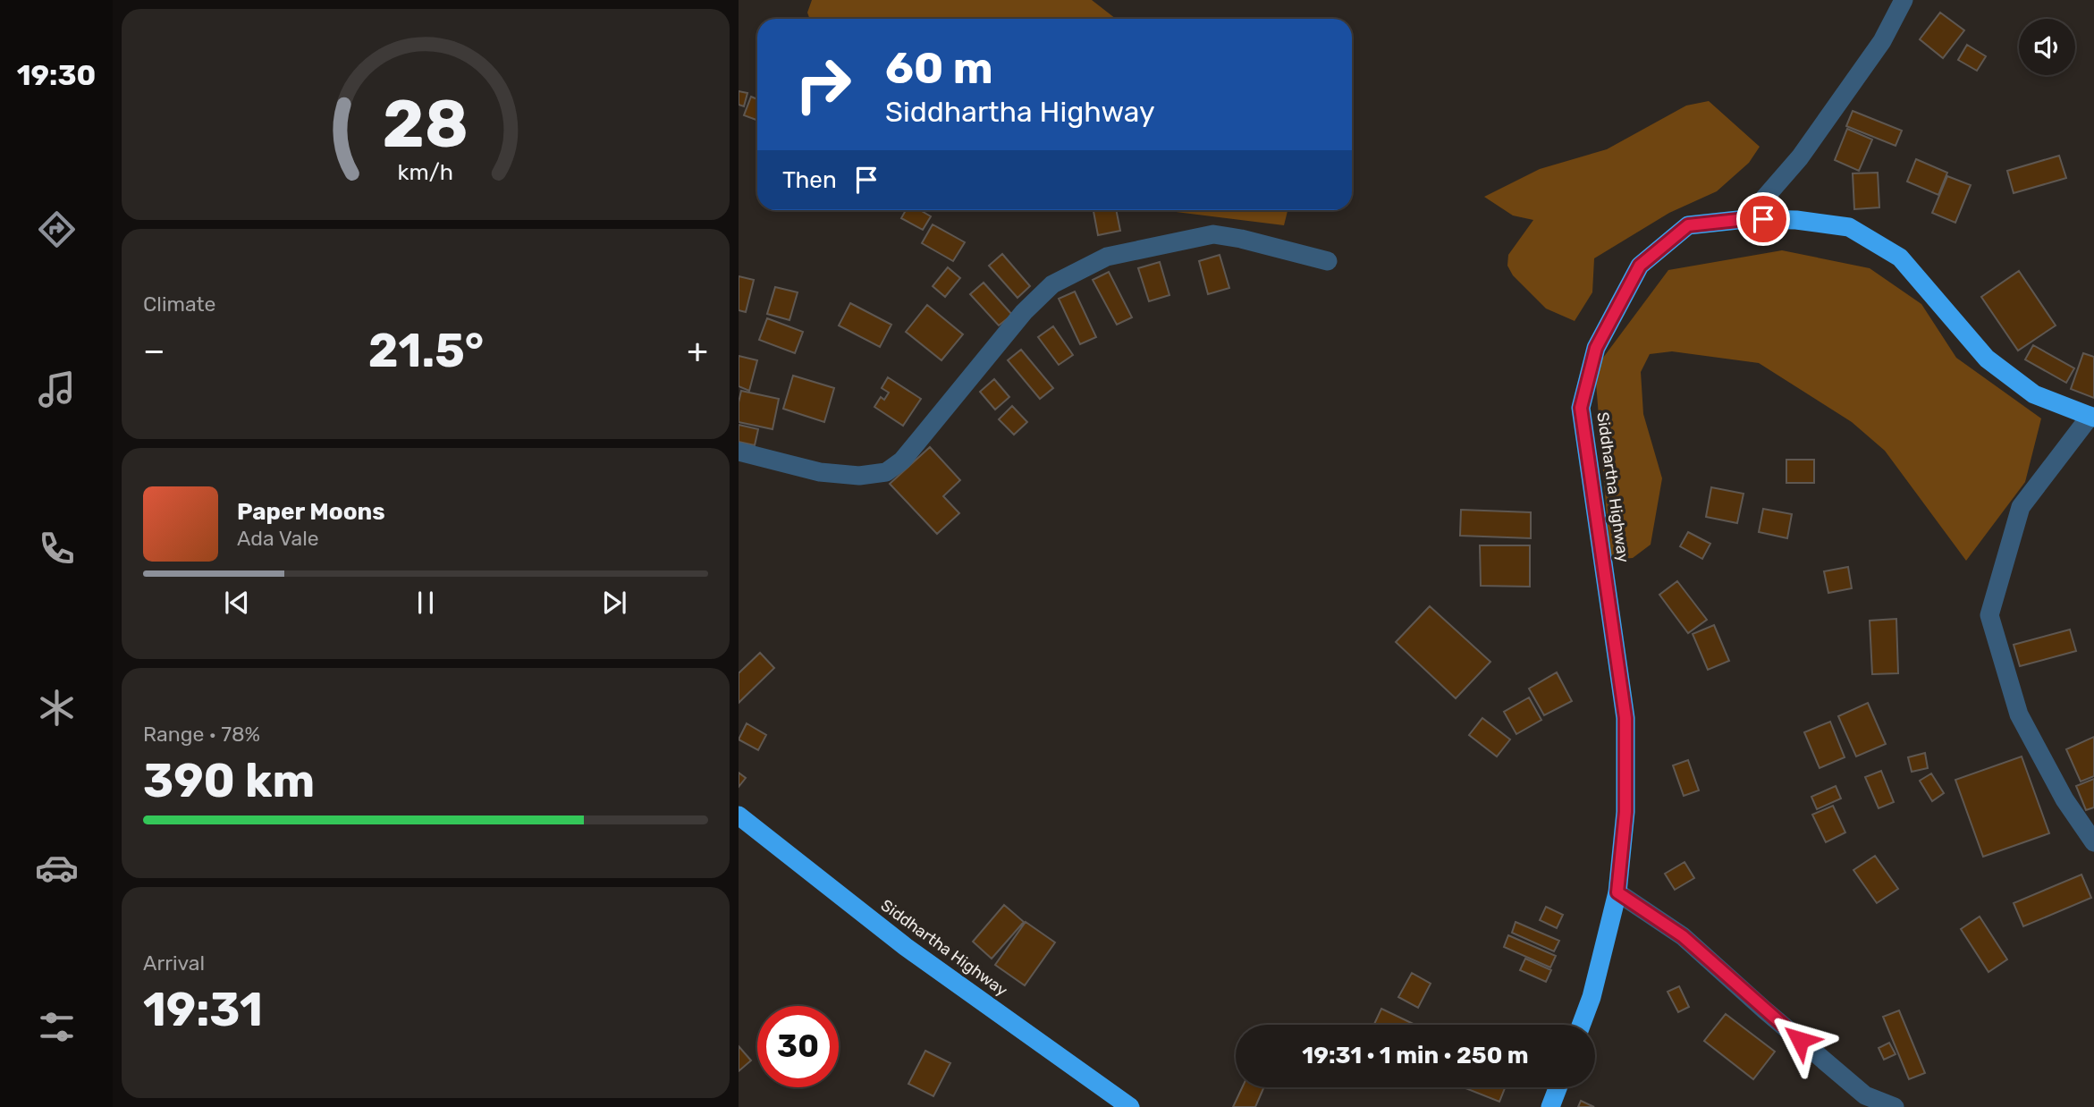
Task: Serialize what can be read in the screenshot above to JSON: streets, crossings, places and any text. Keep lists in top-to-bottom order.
{
  "streets": {
    "highway": ["Siddhartha Highway"]
  },
  "page": {
    "tabs": "19:30",
    "turn": ["60 m", "Siddhartha Highway"],
    "then": "Then",
    "tile": [
      "Climate",
      ["Range · 78%", "390 km"],
      ["Arrival", "19:31"]
    ],
    "heat": ["−", "21.5°", "+"],
    "song": ["Paper Moons", "Ada Vale"],
    "limit": "30",
    "trip": "19:31 · 1 min · 250 m",
    "gauge": ["28", "km/h"]
  }
}
